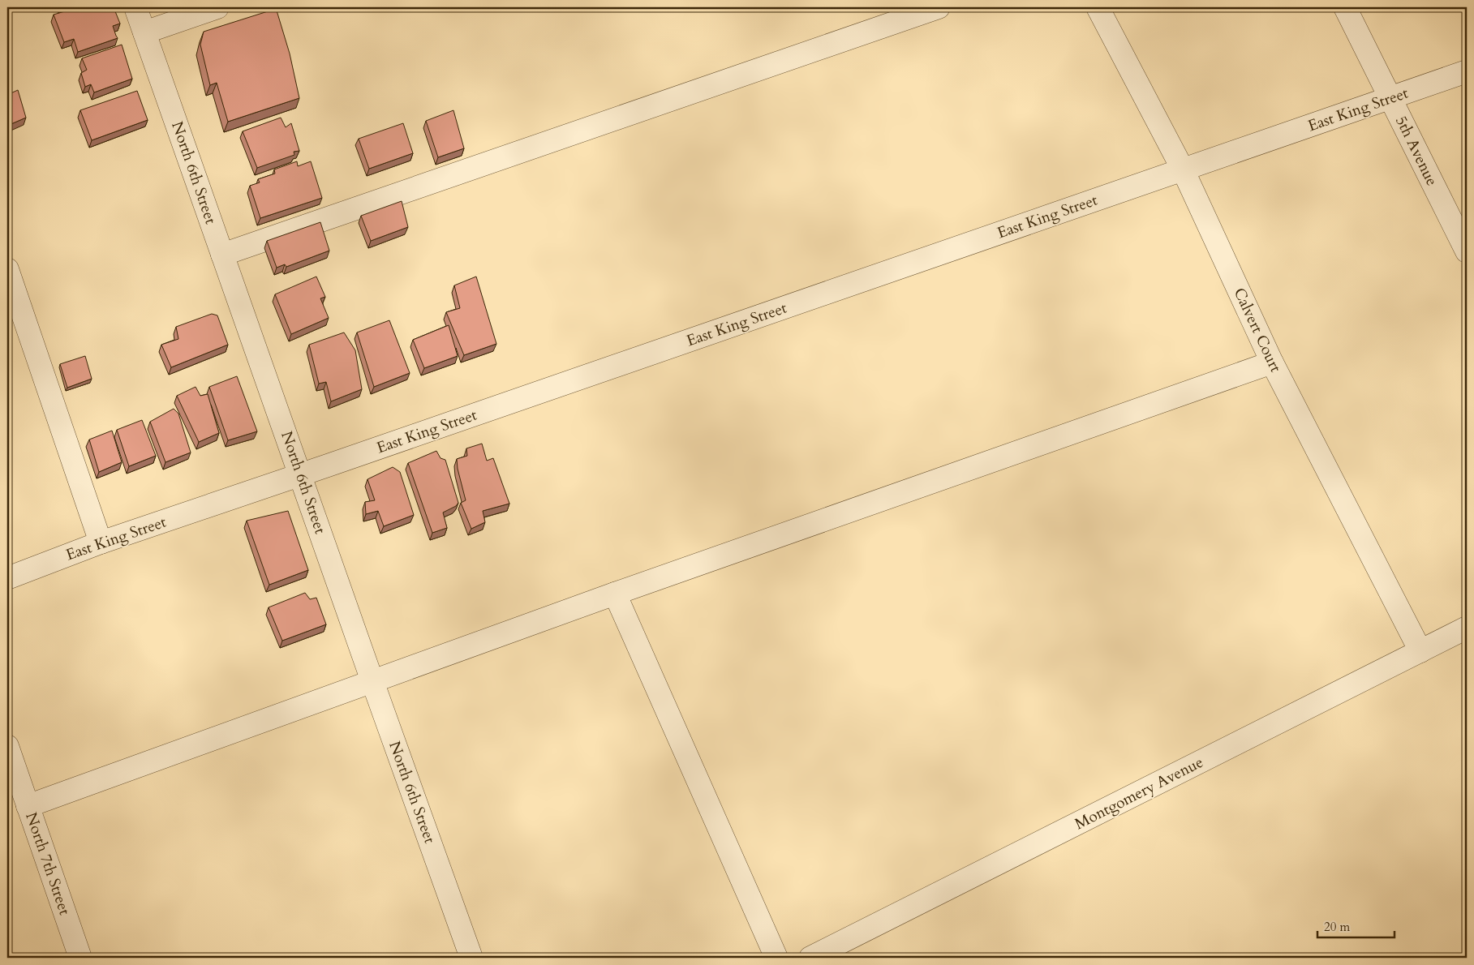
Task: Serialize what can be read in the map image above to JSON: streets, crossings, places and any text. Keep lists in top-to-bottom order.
{
  "streets": {
    "street": [
      "East King Street",
      "5th Avenue",
      "North 6th Street",
      "Calvert Court",
      "Montgomery Avenue",
      "North 7th Street"
    ]
  },
  "crossings": [
    ["East King Street", "5th Avenue"],
    ["East King Street", "North 6th Street"],
    ["East King Street", "Calvert Court"],
    ["Calvert Court", "Montgomery Avenue"]
  ],
  "scale_bar": "20 m"
}
